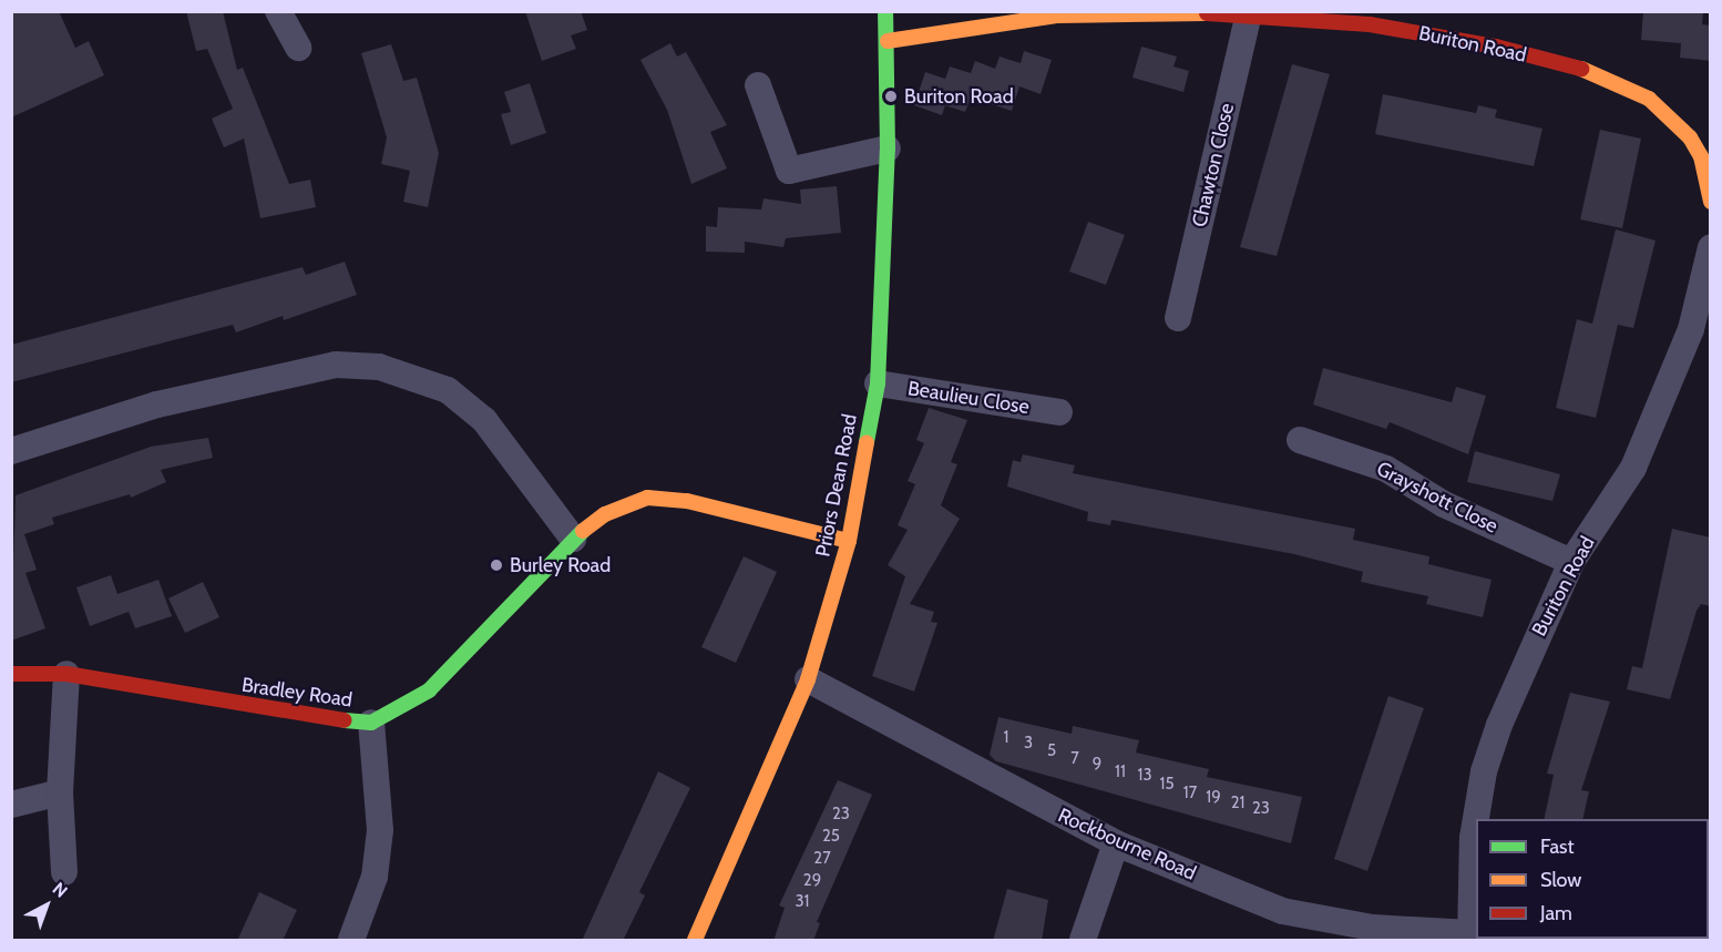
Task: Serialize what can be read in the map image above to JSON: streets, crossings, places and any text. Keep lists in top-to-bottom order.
{
  "streets": {
    "street": [
      "Buriton Road",
      "Chawton Close",
      "Beaulieu Close",
      "Priors Dean Road",
      "Grayshott Close",
      "Bradley Road",
      "Rockbourne Road"
    ]
  },
  "crossings": [
    ["Buriton Road", "Chawton Close"],
    ["Buriton Road", "Priors Dean Road"],
    ["Buriton Road", "Grayshott Close"],
    ["Buriton Road", "Rockbourne Road"],
    ["Beaulieu Close", "Priors Dean Road"],
    ["Priors Dean Road", "Bradley Road"],
    ["Priors Dean Road", "Rockbourne Road"]
  ],
  "places": ["Buriton Road", "Burley Road"],
  "house_numbers": [
    "1",
    "3",
    "5",
    "7",
    "9",
    "11",
    "13",
    "15",
    "17",
    "19",
    "21",
    "23",
    "23",
    "25",
    "27",
    "29",
    "31"
  ],
  "legend": ["Fast", "Slow", "Jam"],
  "north": "top right"
}
